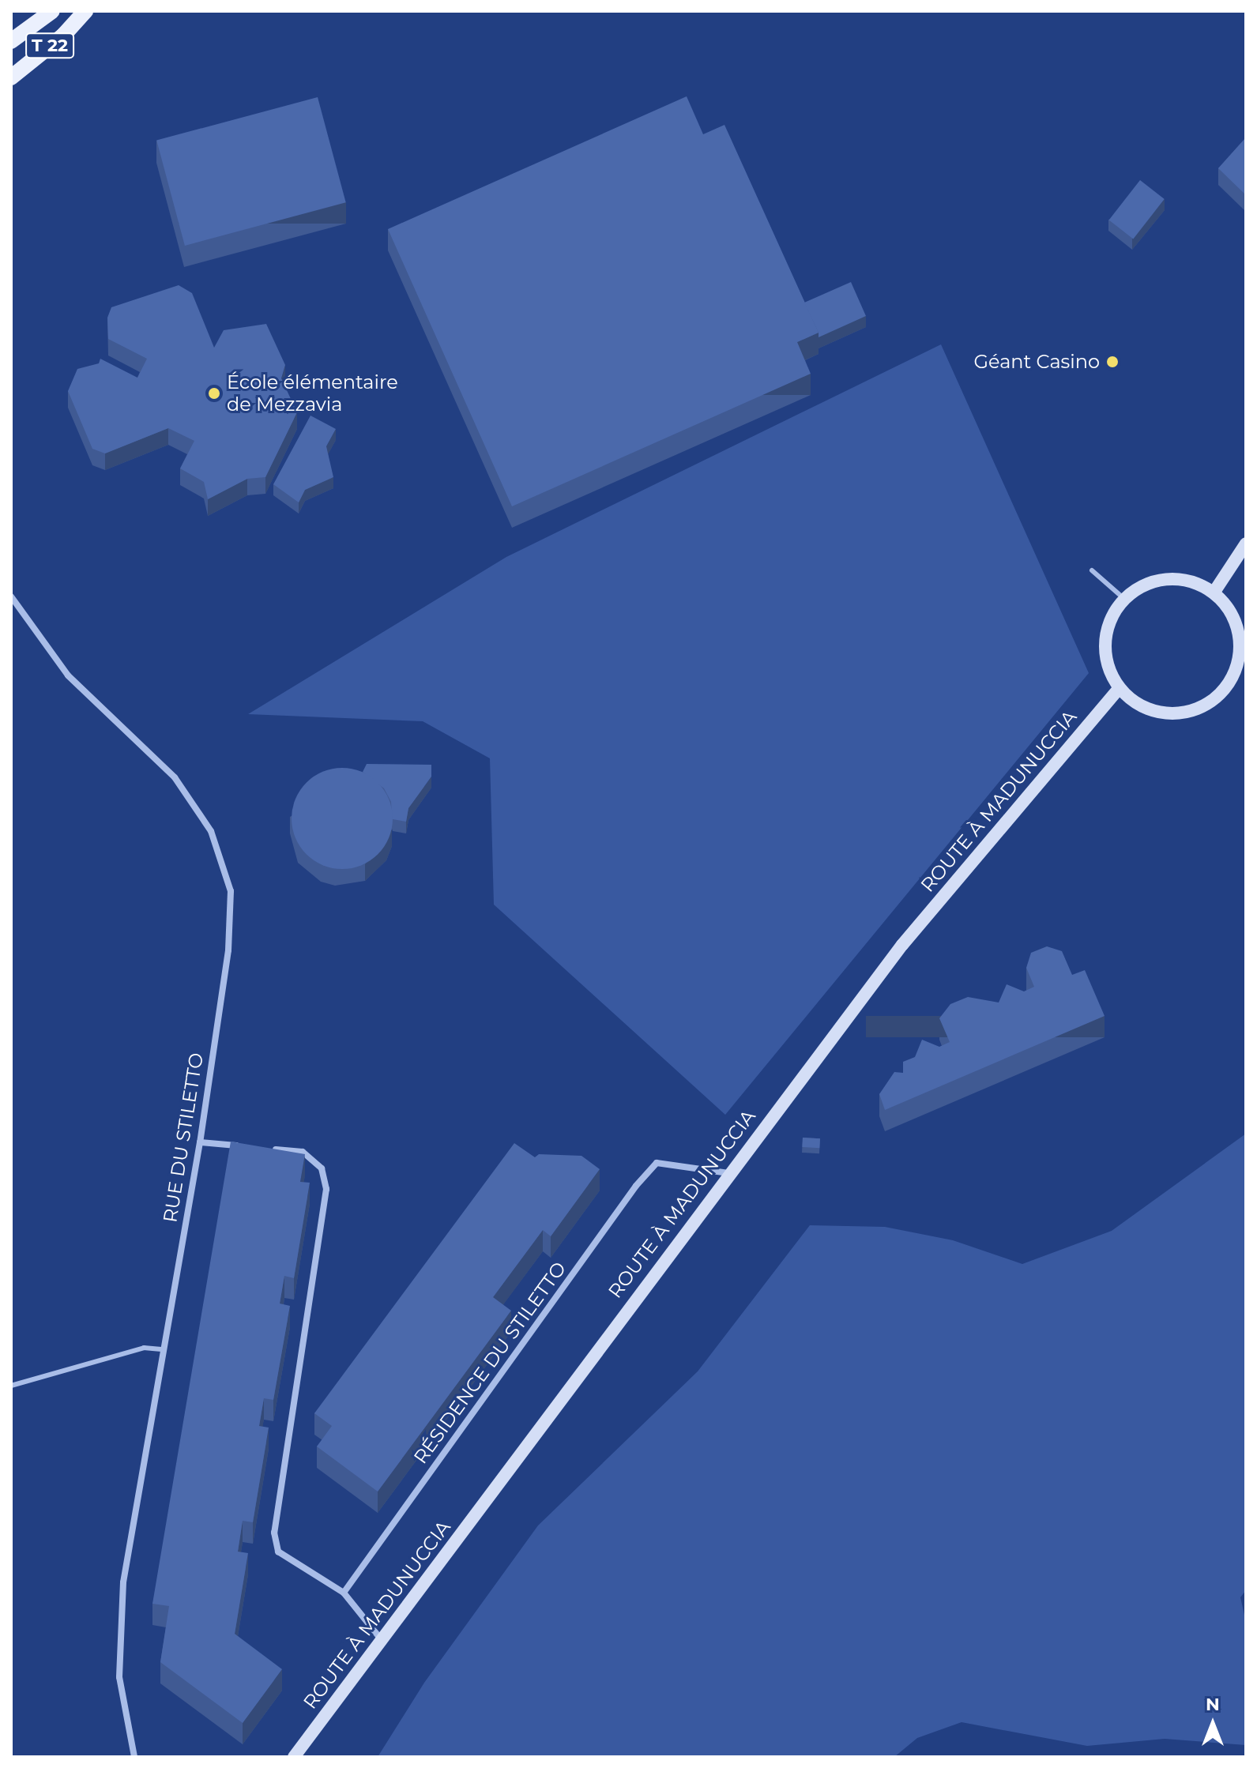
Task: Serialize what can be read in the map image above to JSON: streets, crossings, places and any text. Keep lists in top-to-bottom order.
{
  "streets": {
    "main road": ["T 22", "ROUTE À MADUNUCCIA"],
    "street": ["RUE DU STILETTO", "RÉSIDENCE DU STILETTO"]
  },
  "crossings": [
    ["ROUTE À MADUNUCCIA", "RÉSIDENCE DU STILETTO"]
  ],
  "places": ["Géant Casino", "École élémentaire de Mezzavia"],
  "north": "top"
}
